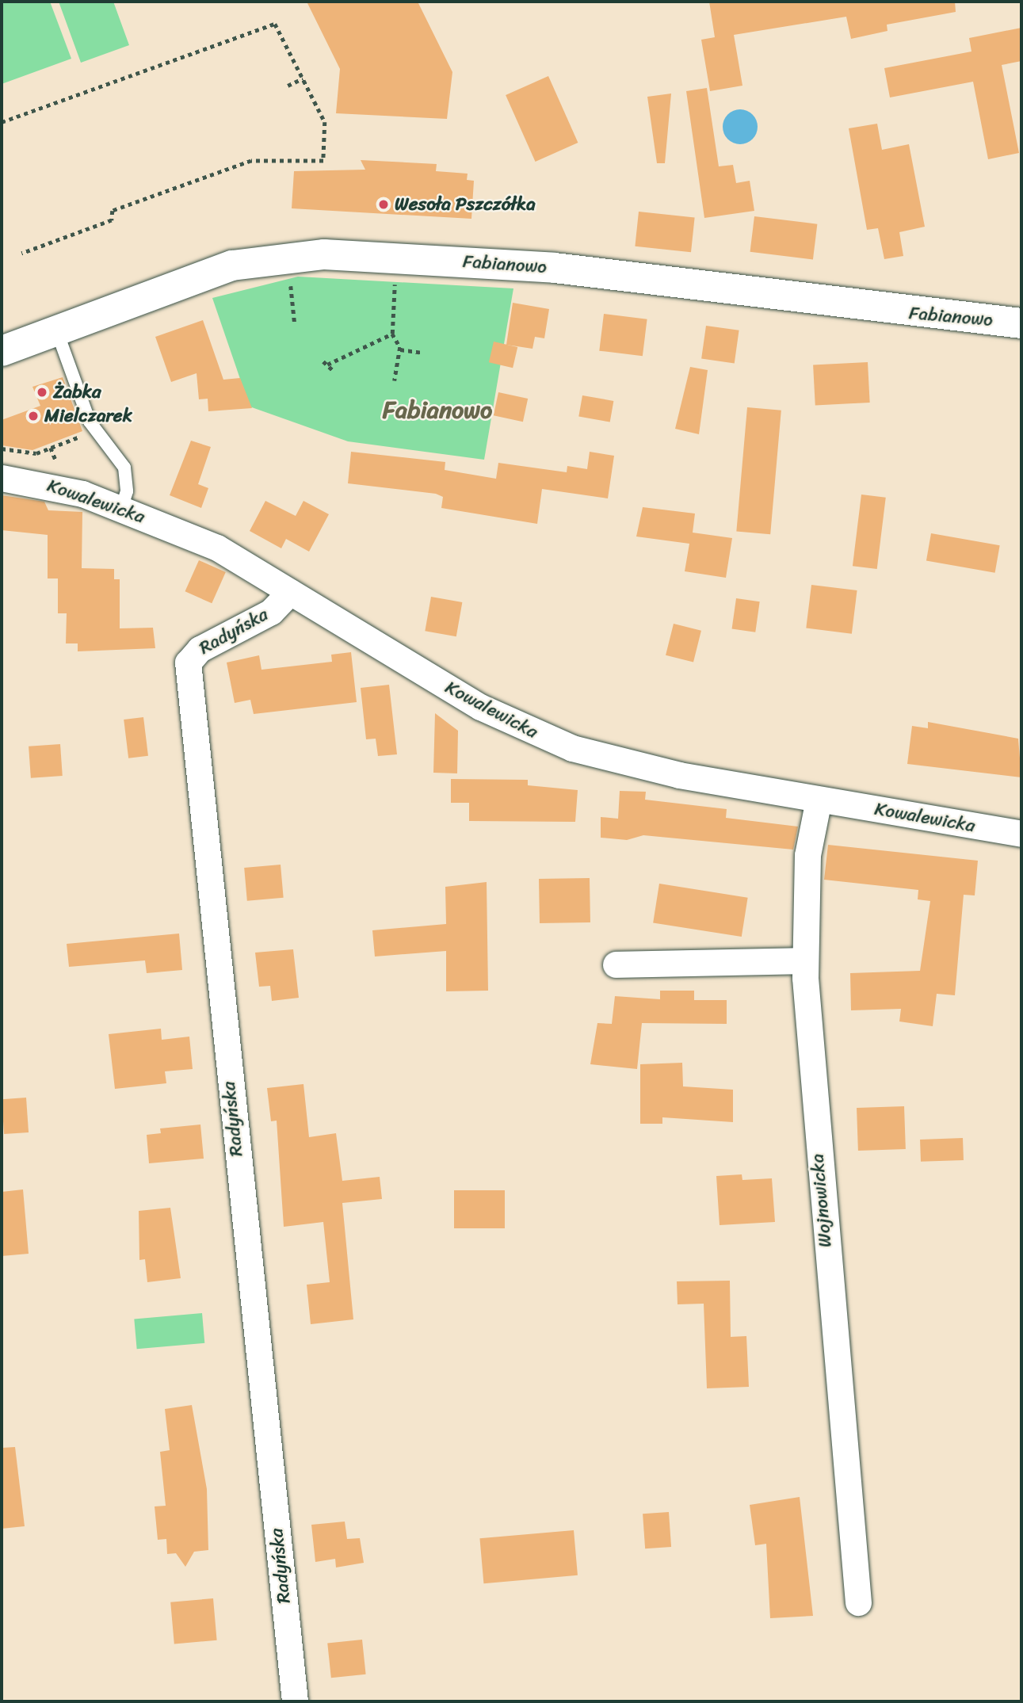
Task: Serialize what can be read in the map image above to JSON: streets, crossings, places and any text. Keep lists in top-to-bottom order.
{
  "streets": {
    "street": [
      "Fabianowo",
      "Kowalewicka",
      "Radyńska",
      "Wojnowicka"
    ]
  },
  "crossings": [
    ["Kowalewicka", "Radyńska"],
    ["Kowalewicka", "Wojnowicka"]
  ],
  "districts": ["Fabianowo"],
  "places": ["Wesoła Pszczółka", "Żabka", "Mielczarek"]
}
